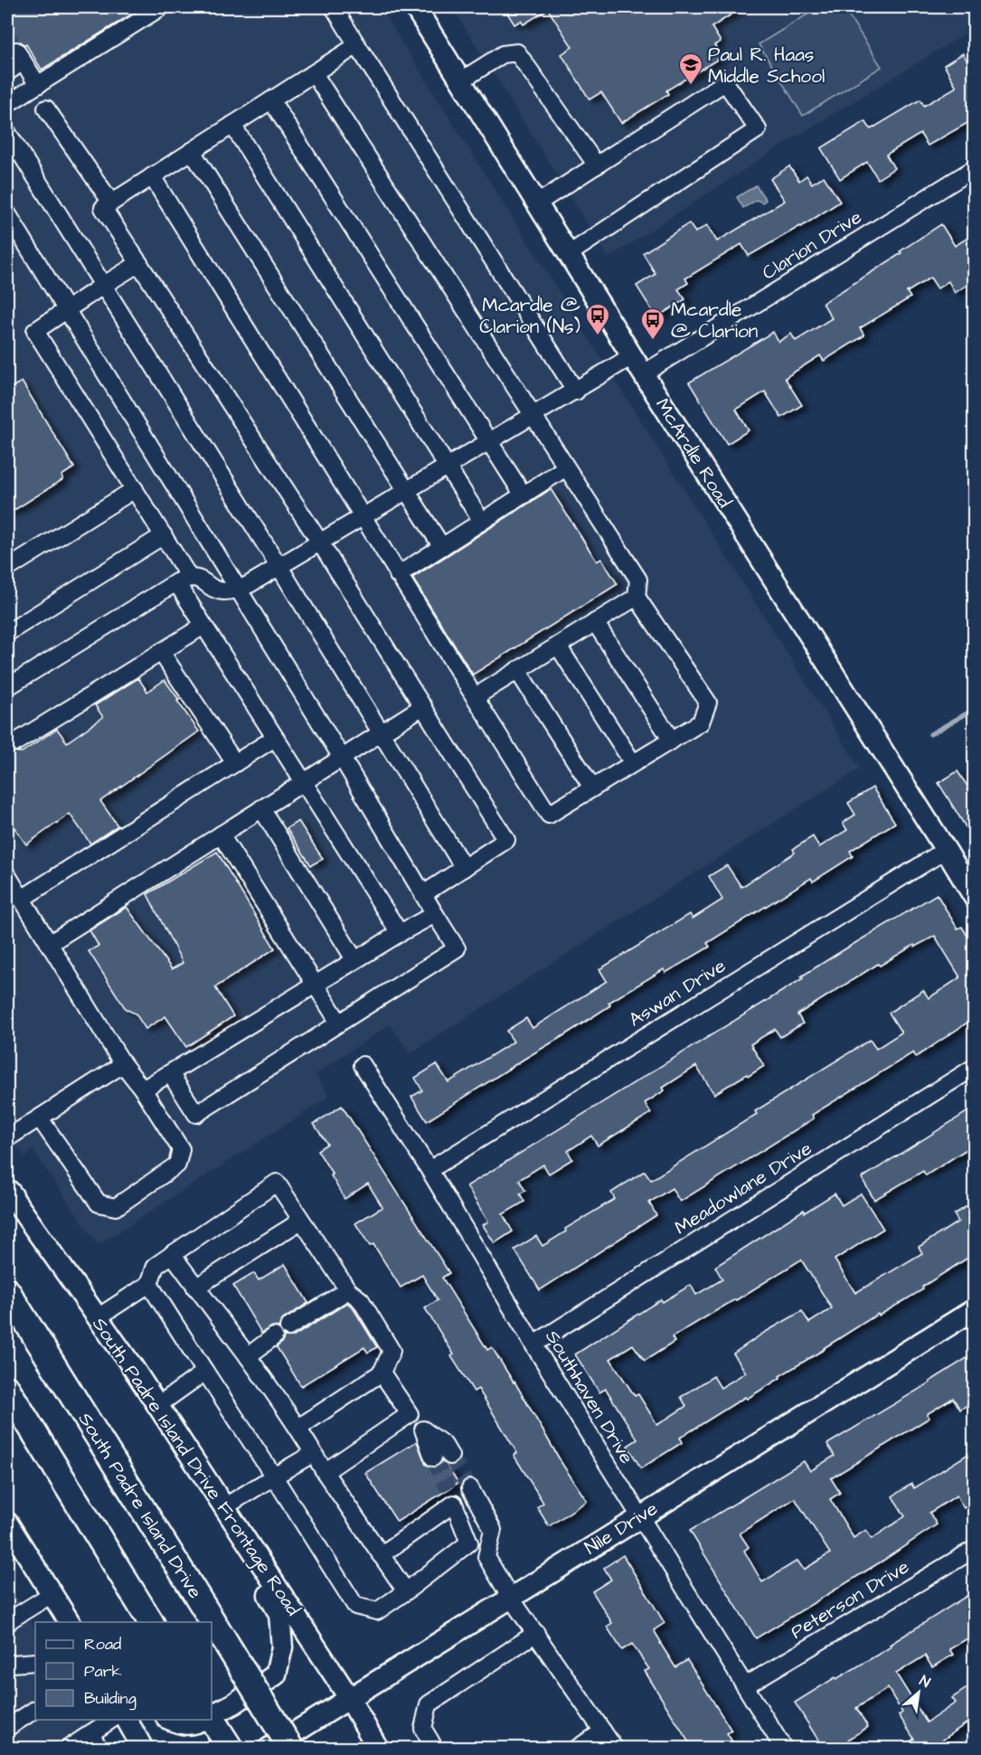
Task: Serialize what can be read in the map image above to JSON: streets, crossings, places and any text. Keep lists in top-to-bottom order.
{
  "streets": {
    "highway": ["South Padre Island Drive"],
    "main road": ["McArdle Road", "South Padre Island Drive Frontage Road", "Nile Drive"],
    "street": [
      "Clarion Drive",
      "Aswan Drive",
      "Meadowlane Drive",
      "Southhaven Drive",
      "Peterson Drive"
    ]
  },
  "crossings": [
    ["Clarion Drive", "McArdle Road"],
    ["McArdle Road", "Aswan Drive"],
    ["Aswan Drive", "Southhaven Drive"],
    ["Meadowlane Drive", "Southhaven Drive"],
    ["Southhaven Drive", "Nile Drive"],
    ["Southhaven Drive", "Peterson Drive"],
    ["South Padre Island Drive Frontage Road", "Nile Drive"]
  ],
  "places": {
    "school or university": ["Paul R. Haas Middle School"],
    "bus stop": ["Mcardle @ Clarion (Ns)", "Mcardle @ Clarion"]
  },
  "legend": ["Road", "Park", "Building"],
  "north": "top right"
}
